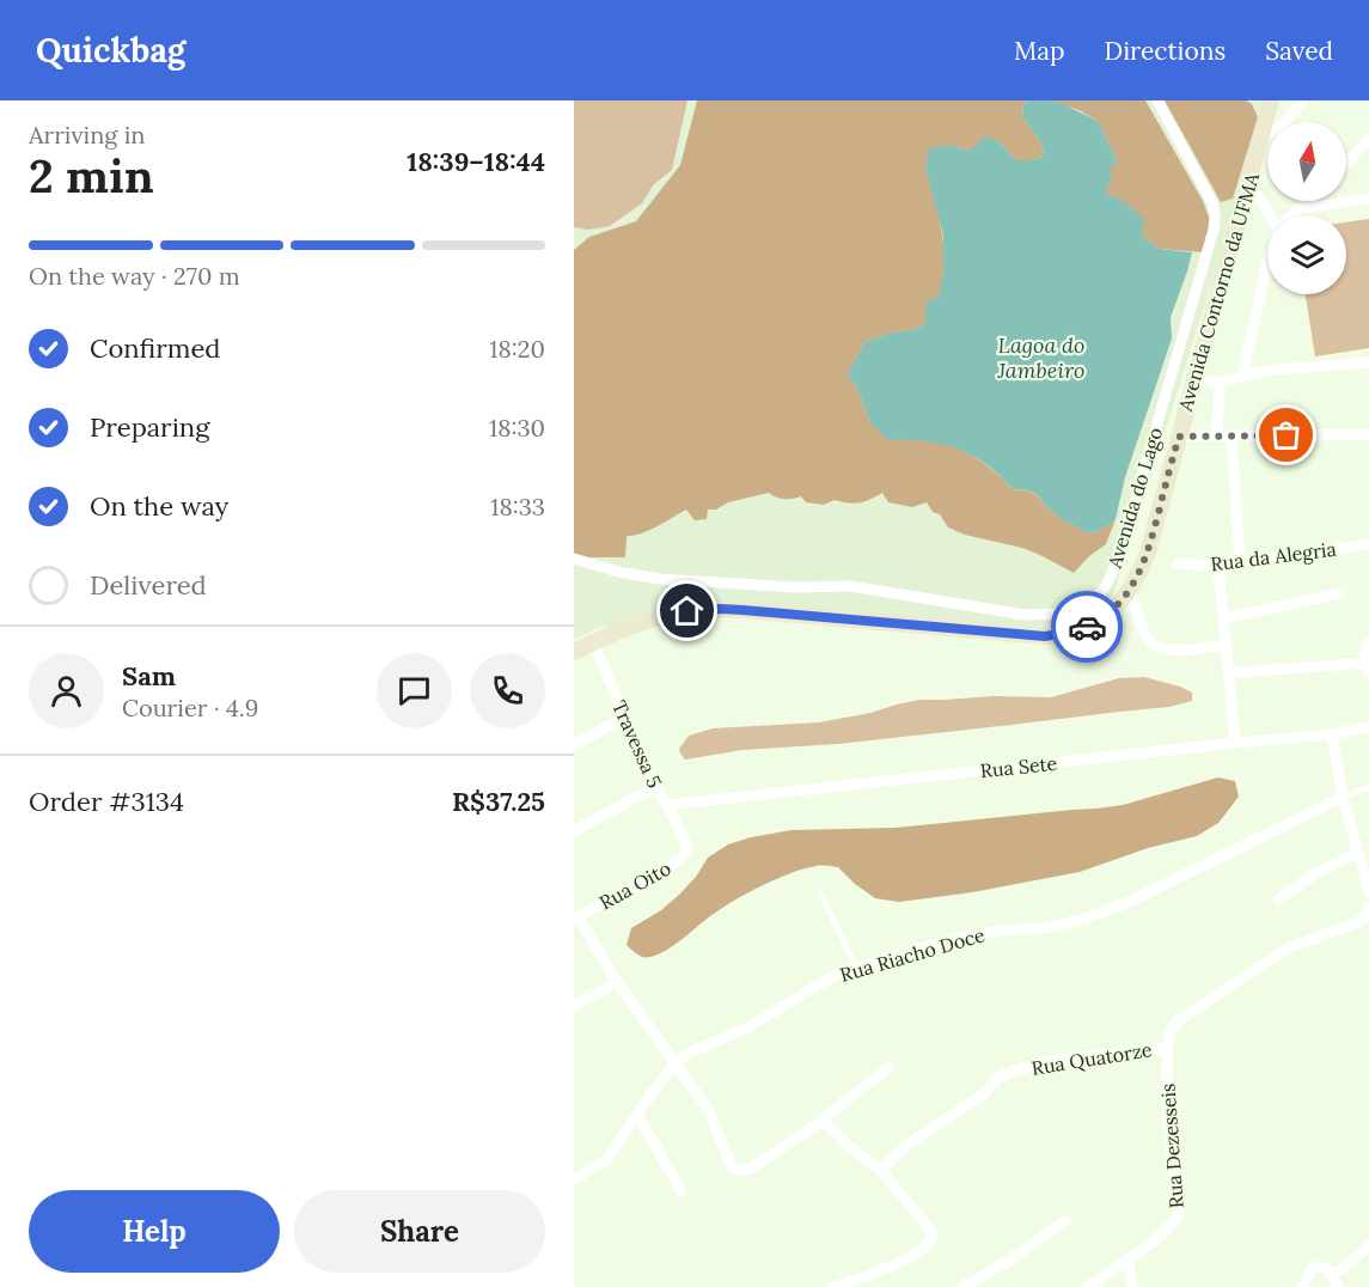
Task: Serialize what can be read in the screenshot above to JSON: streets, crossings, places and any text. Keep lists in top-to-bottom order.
{
  "streets": {
    "main road": ["Avenida Contorno da UFMA"],
    "street": [
      "Avenida do Lago",
      "Rua da Alegria",
      "Travessa 5",
      "Rua Sete",
      "Rua Oito",
      "Rua Riacho Doce",
      "Rua Quatorze",
      "Rua Dezesseis"
    ]
  },
  "crossings": [
    ["Avenida Contorno da UFMA", "Travessa 5"],
    ["Travessa 5", "Rua Sete"],
    ["Travessa 5", "Rua Oito"],
    ["Rua Quatorze", "Rua Dezesseis"]
  ],
  "water": ["Lagoa do Jambeiro"],
  "north": "top",
  "page": {
    "header": "Quickbag",
    "nav": ["Map", "Directions", "Saved"],
    "heading": ["2 min", "Arriving in", "18:39–18:44"],
    "panel": [
      "Sam",
      "Courier · 4.9",
      "Order #3134",
      "R$37.25"
    ],
    "bar": "On the way · 270 m",
    "list": [
      ["Confirmed", "18:20"],
      ["Preparing", "18:30"],
      ["On the way", "18:33"],
      "Delivered"
    ],
    "buttons": ["Help", "Share"]
  }
}
